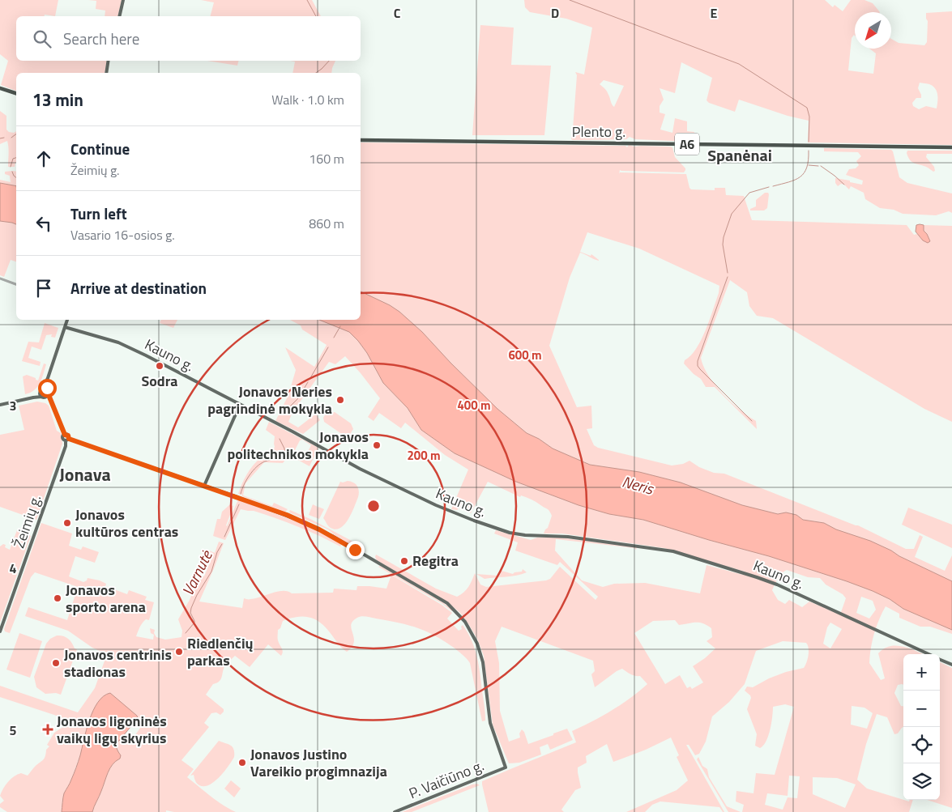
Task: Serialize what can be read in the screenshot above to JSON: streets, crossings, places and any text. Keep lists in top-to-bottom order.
{
  "streets": {
    "highway": ["Plento g.", "A6"],
    "main road": ["Kauno g.", "Žeimių g.", "P. Vaičiūno g."]
  },
  "districts": ["Spanėnai", "Jonava"],
  "water": ["Neris", "Varnutė"],
  "places": {
    "other": [
      "Sodra",
      "Jonavos Neries pagrindinė mokykla",
      "Jonavos politechnikos mokykla",
      "Jonavos kultūros centras",
      "Regitra",
      "Jonavos sporto arena",
      "Riedlenčių parkas",
      "Jonavos centrinis stadionas",
      "Jonavos Justino Vareikio progimnazija"
    ],
    "health": ["Jonavos ligoninės vaikų ligų skyrius"]
  },
  "north": "bottom left",
  "page": {
    "search": "Search here",
    "heading": ["13 min", "Walk · 1.0 km"],
    "list": [
      ["Continue", "Žeimių g.", "160 m"],
      ["Turn left", "Vasario 16-osios g.", "860 m"],
      "Arrive at destination"
    ],
    "map_buttons": ["+", "−"]
  },
  "grid": {
    "columns": ["C", "D", "E"],
    "rows": ["3", "4", "5"]
  },
  "rings": ["600 m", "400 m", "200 m"]
}
